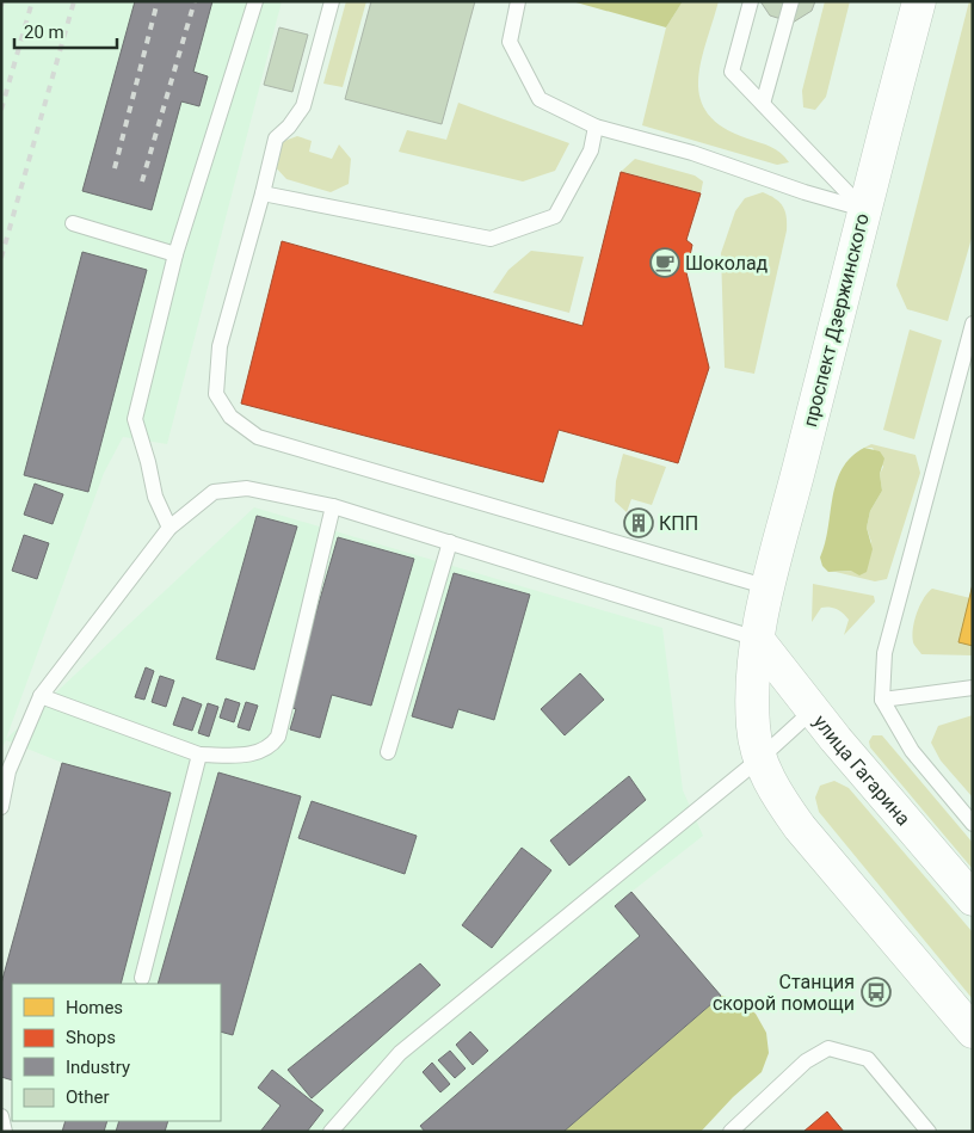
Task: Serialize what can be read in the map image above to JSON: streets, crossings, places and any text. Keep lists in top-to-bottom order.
{
  "streets": {
    "main road": ["проспект Дзержинского", "улица Гагарина"]
  },
  "crossings": [
    ["проспект Дзержинского", "улица Гагарина"]
  ],
  "places": {
    "cafe": ["Шоколад"],
    "building": ["КПП"],
    "bus stop": ["Станция скорой помощи"]
  },
  "legend": [
    "Homes",
    "Shops",
    "Industry",
    "Other"
  ],
  "scale_bar": "20 m"
}
